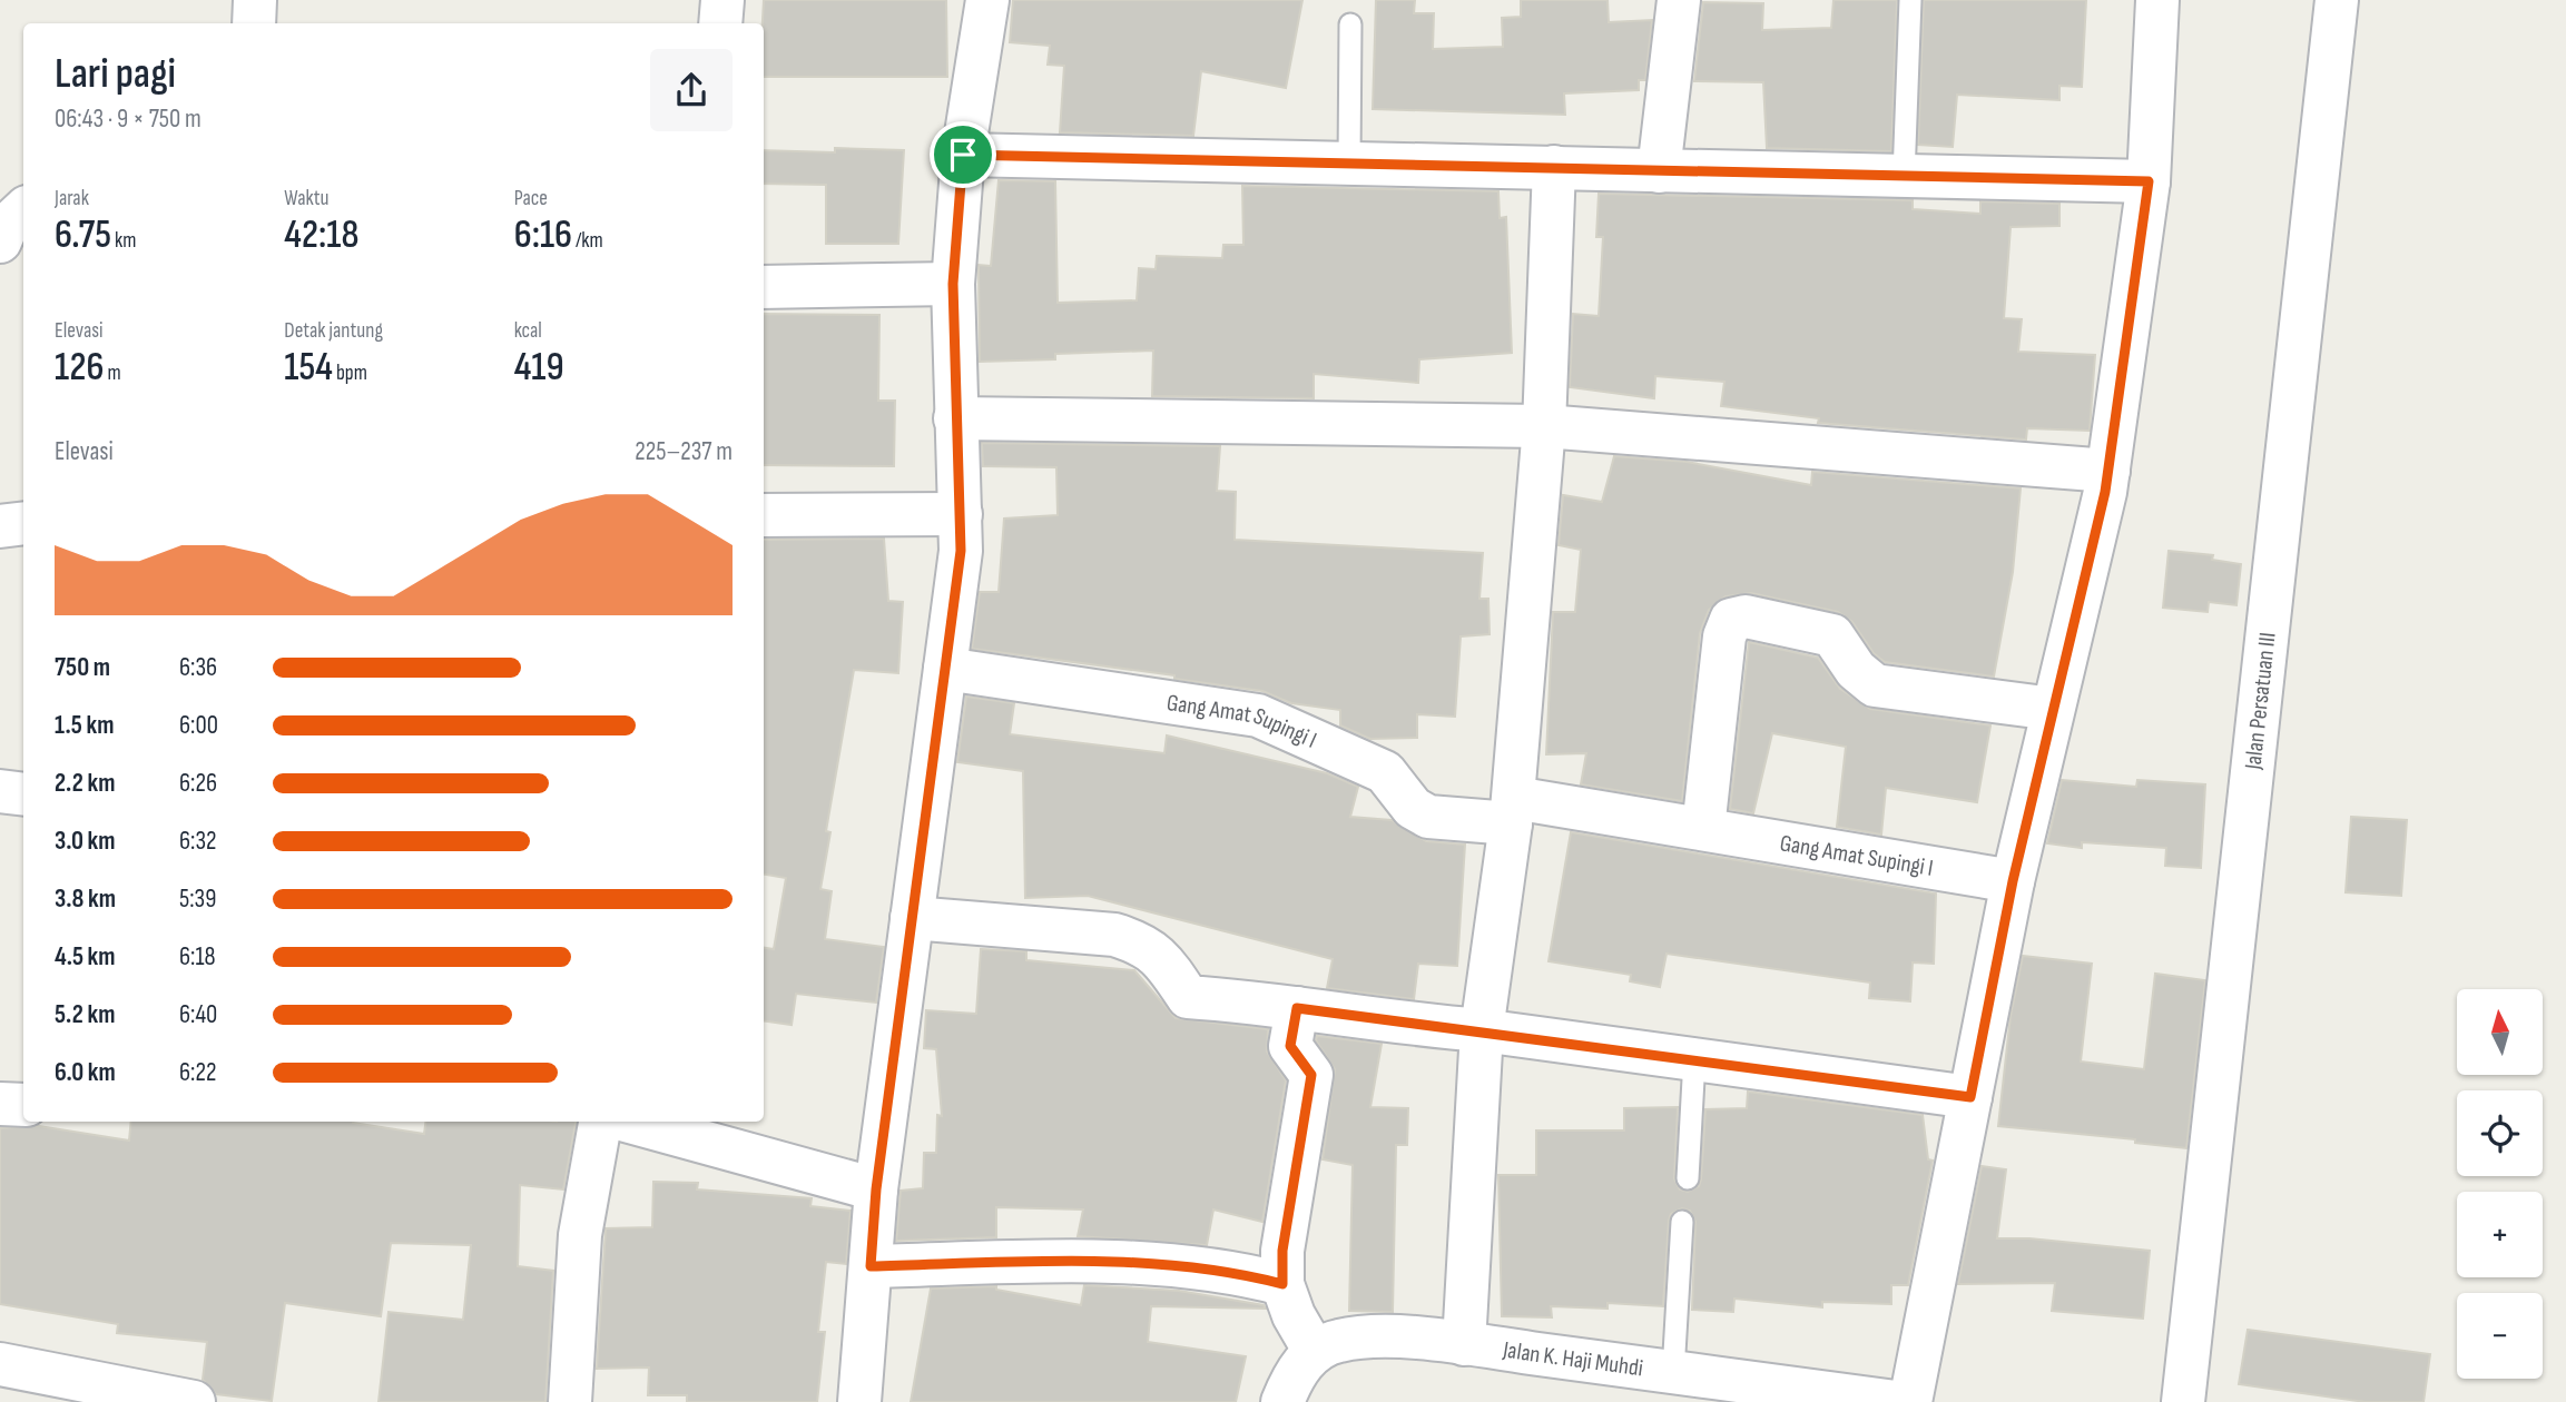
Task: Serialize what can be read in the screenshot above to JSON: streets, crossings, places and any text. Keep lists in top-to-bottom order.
{
  "streets": {
    "street": ["Jalan Persatuan III", "Gang Amat Supingi I", "Jalan K. Haji Muhdi"]
  },
  "north": "top",
  "page": {
    "heading": ["Lari pagi", "06:43 · 9 × 750 m"],
    "stats": [
      ["Jarak", "6.75 km"],
      ["Waktu", "42:18"],
      ["Pace", "6:16 /km"],
      ["Elevasi", "126 m"],
      ["Detak jantung", "154 bpm"],
      ["kcal", "419"]
    ],
    "chart": ["Elevasi", "225–237 m"],
    "list": [
      {
        "name": "750 m",
        "note": "6:36"
      },
      {
        "name": "1.5 km",
        "note": "6:00"
      },
      {
        "name": "2.2 km",
        "note": "6:26"
      },
      {
        "name": "3.0 km",
        "note": "6:32"
      },
      {
        "name": "3.8 km",
        "note": "5:39"
      },
      {
        "name": "4.5 km",
        "note": "6:18"
      },
      {
        "name": "5.2 km",
        "note": "6:40"
      },
      {
        "name": "6.0 km",
        "note": "6:22"
      }
    ],
    "map_buttons": ["+", "−"]
  }
}
